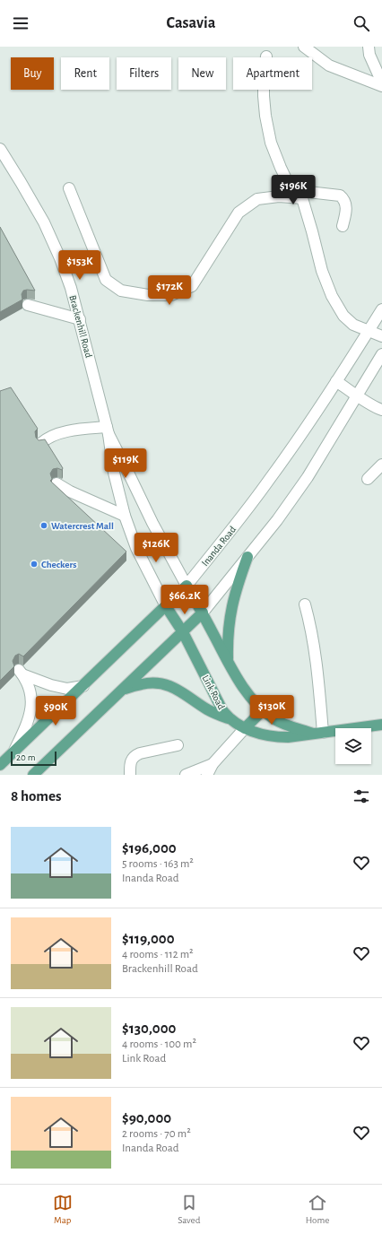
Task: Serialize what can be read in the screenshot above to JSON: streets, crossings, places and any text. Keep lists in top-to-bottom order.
{
  "streets": {
    "main road": ["Inanda Road", "Link Road"],
    "street": ["Brackenhill Road"]
  },
  "crossings": [
    ["Brackenhill Road", "Inanda Road"],
    ["Brackenhill Road", "Link Road"],
    ["Inanda Road", "Link Road"]
  ],
  "places": ["Watercrest Mall", "Checkers"],
  "scale_bar": "20 m",
  "page": {
    "header": "Casavia",
    "chip": [
      "Buy",
      "Rent",
      "Filters",
      "New",
      "Apartment"
    ],
    "price": [
      "$196K",
      "$153K",
      "$172K",
      "$119K",
      "$126K",
      "$66.2K",
      "$130K",
      "$90K"
    ],
    "scale": "20 m",
    "heading": "8 homes",
    "list": [
      {
        "name": "$196,000",
        "note": "5 rooms · 163 m² · Inanda Road"
      },
      {
        "name": "$119,000",
        "note": "4 rooms · 112 m² · Brackenhill Road"
      },
      {
        "name": "$130,000",
        "note": "4 rooms · 100 m² · Link Road"
      },
      {
        "name": "$90,000",
        "note": "2 rooms · 70 m² · Inanda Road"
      }
    ],
    "tabs": ["Map", "Saved", "Home"]
  }
}
